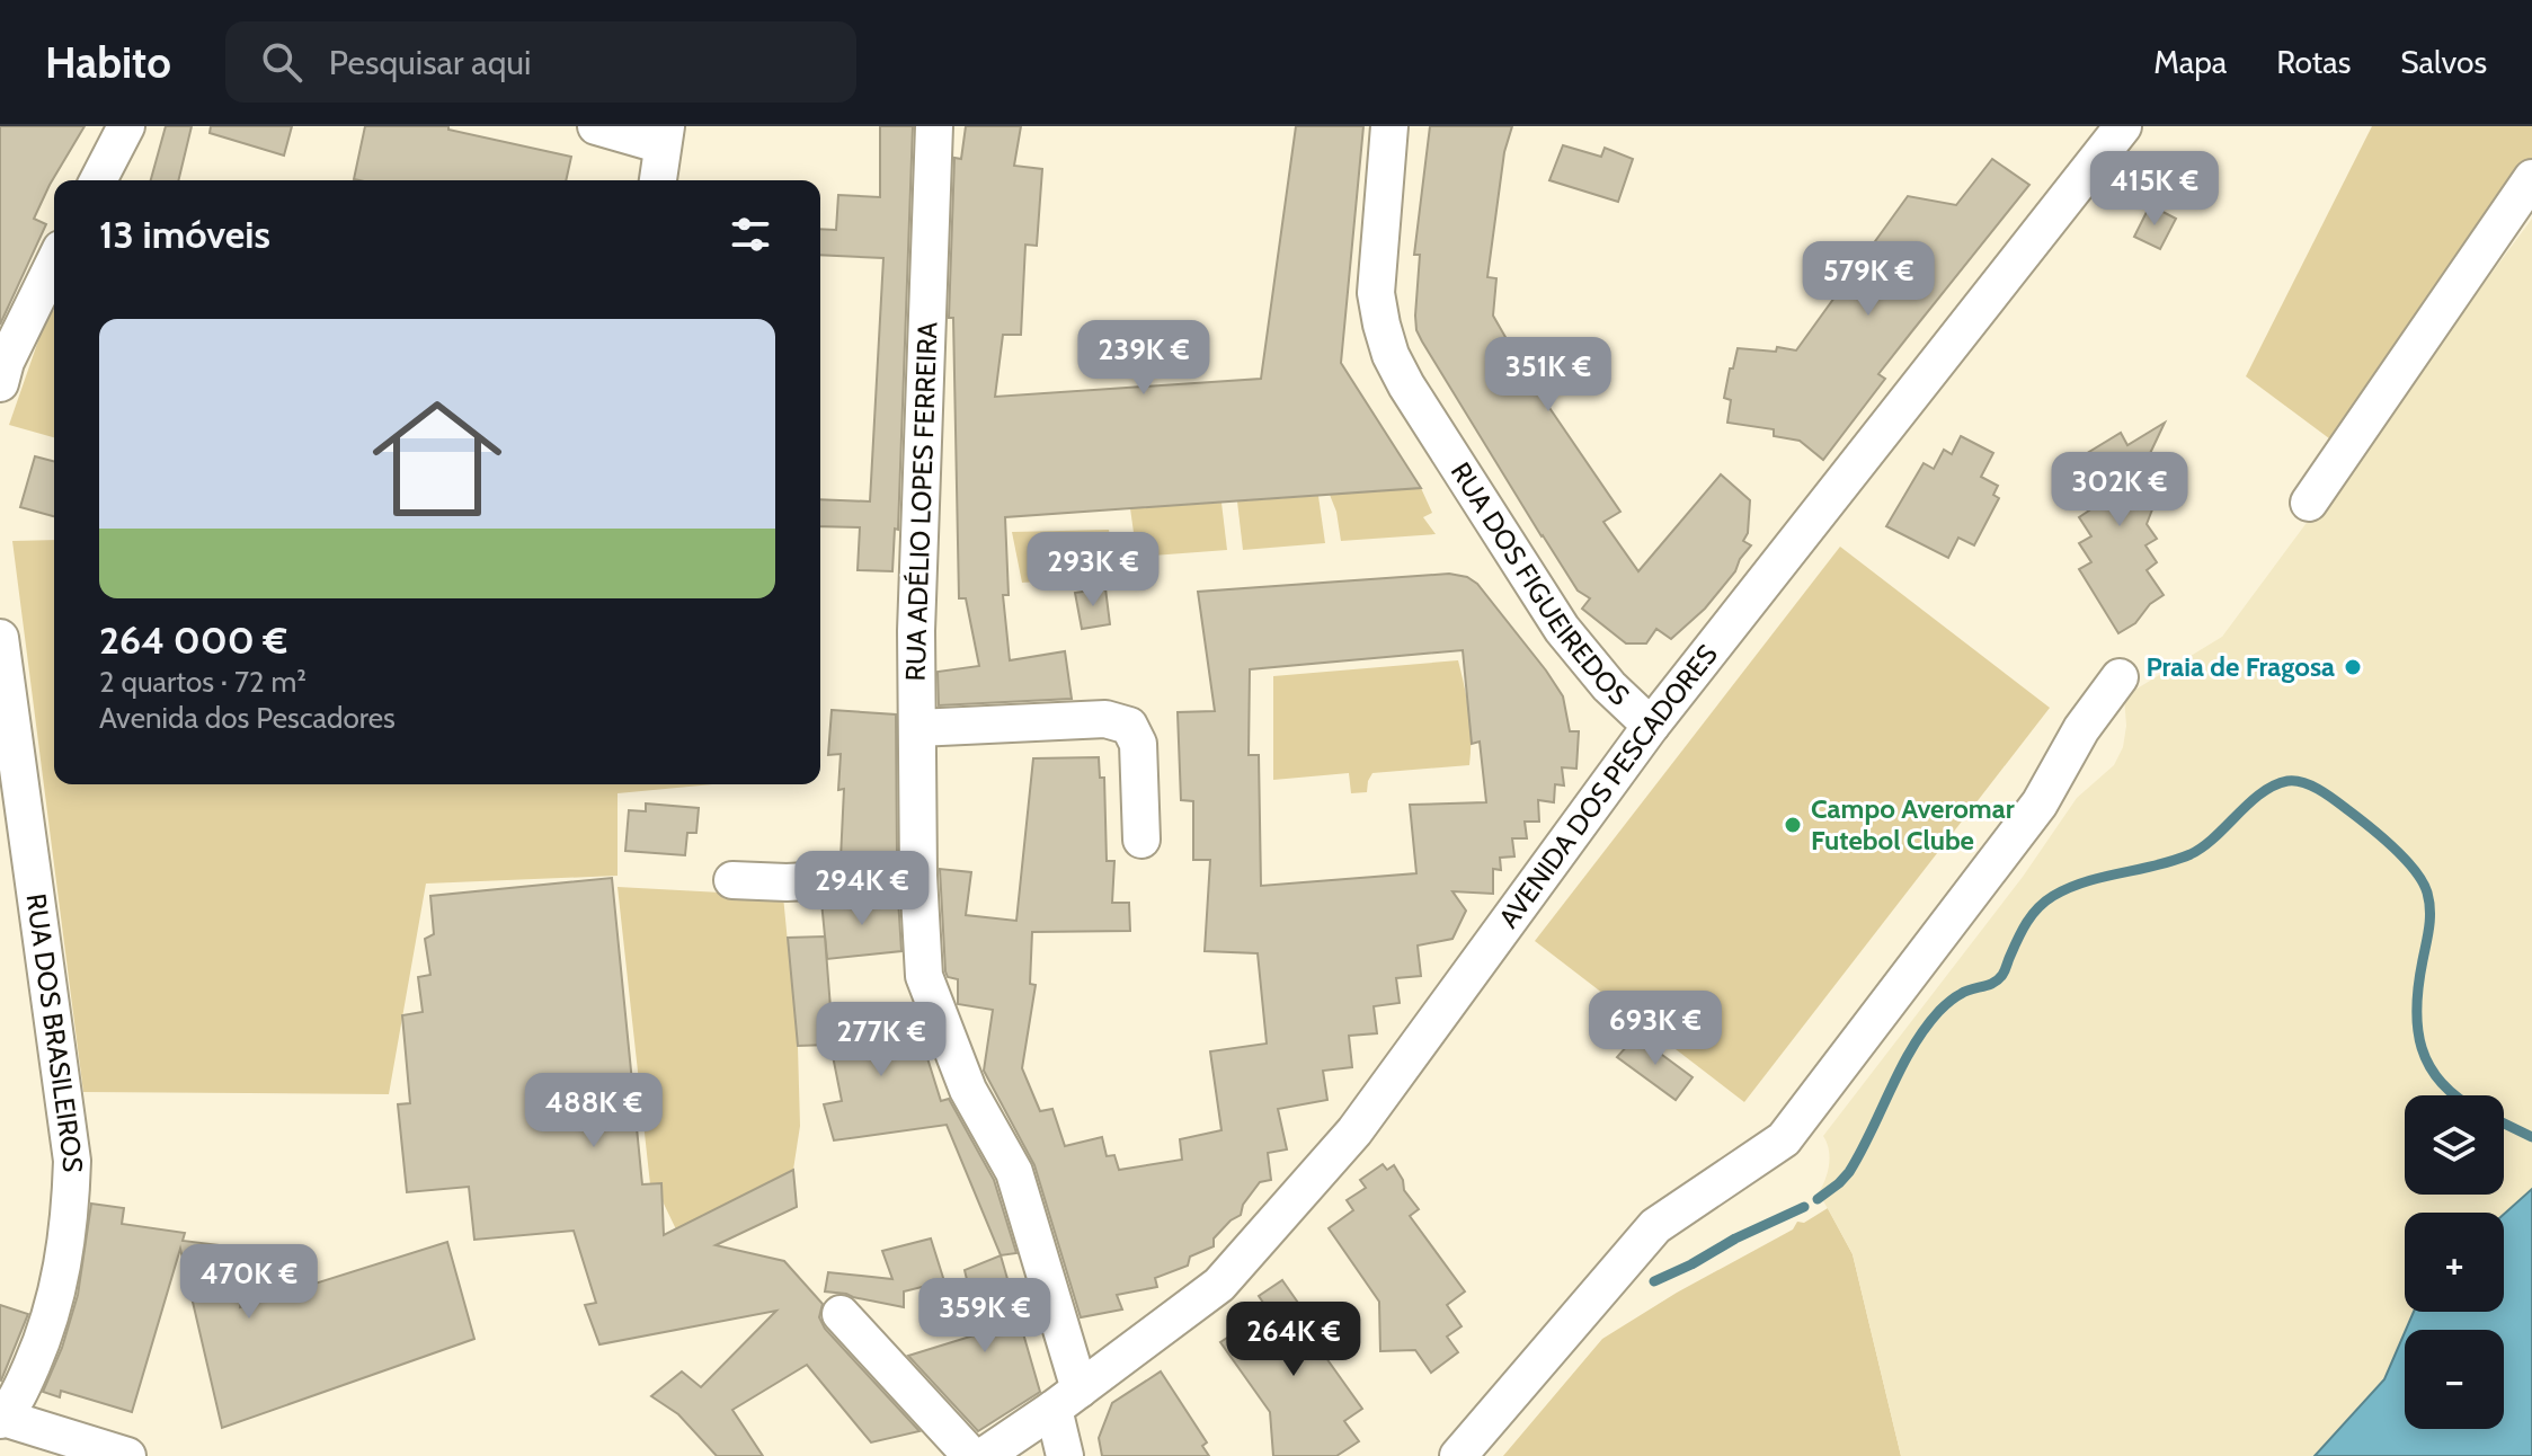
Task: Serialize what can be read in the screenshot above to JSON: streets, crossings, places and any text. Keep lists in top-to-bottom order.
{
  "streets": {
    "street": [
      "RUA ADÉLIO LOPES FERREIRA",
      "RUA DOS FIGUEIREDOS",
      "AVENIDA DOS PESCADORES",
      "RUA DOS BRASILEIROS"
    ]
  },
  "crossings": [
    ["RUA ADÉLIO LOPES FERREIRA", "AVENIDA DOS PESCADORES"],
    ["RUA DOS FIGUEIREDOS", "AVENIDA DOS PESCADORES"]
  ],
  "places": ["Praia de Fragosa", "Campo Averomar Futebol Clube"],
  "page": {
    "header": "Habito",
    "search": "Pesquisar aqui",
    "nav": ["Mapa", "Rotas", "Salvos"],
    "price": [
      "415K €",
      "579K €",
      "239K €",
      "351K €",
      "302K €",
      "293K €",
      "294K €",
      "693K €",
      "277K €",
      "488K €",
      "470K €",
      "359K €",
      "264K €"
    ],
    "heading": "13 imóveis",
    "list": [
      {
        "name": "264 000 €",
        "note": "2 quartos · 72 m² · Avenida dos Pescadores"
      }
    ],
    "map_buttons": ["+", "−"]
  }
}
